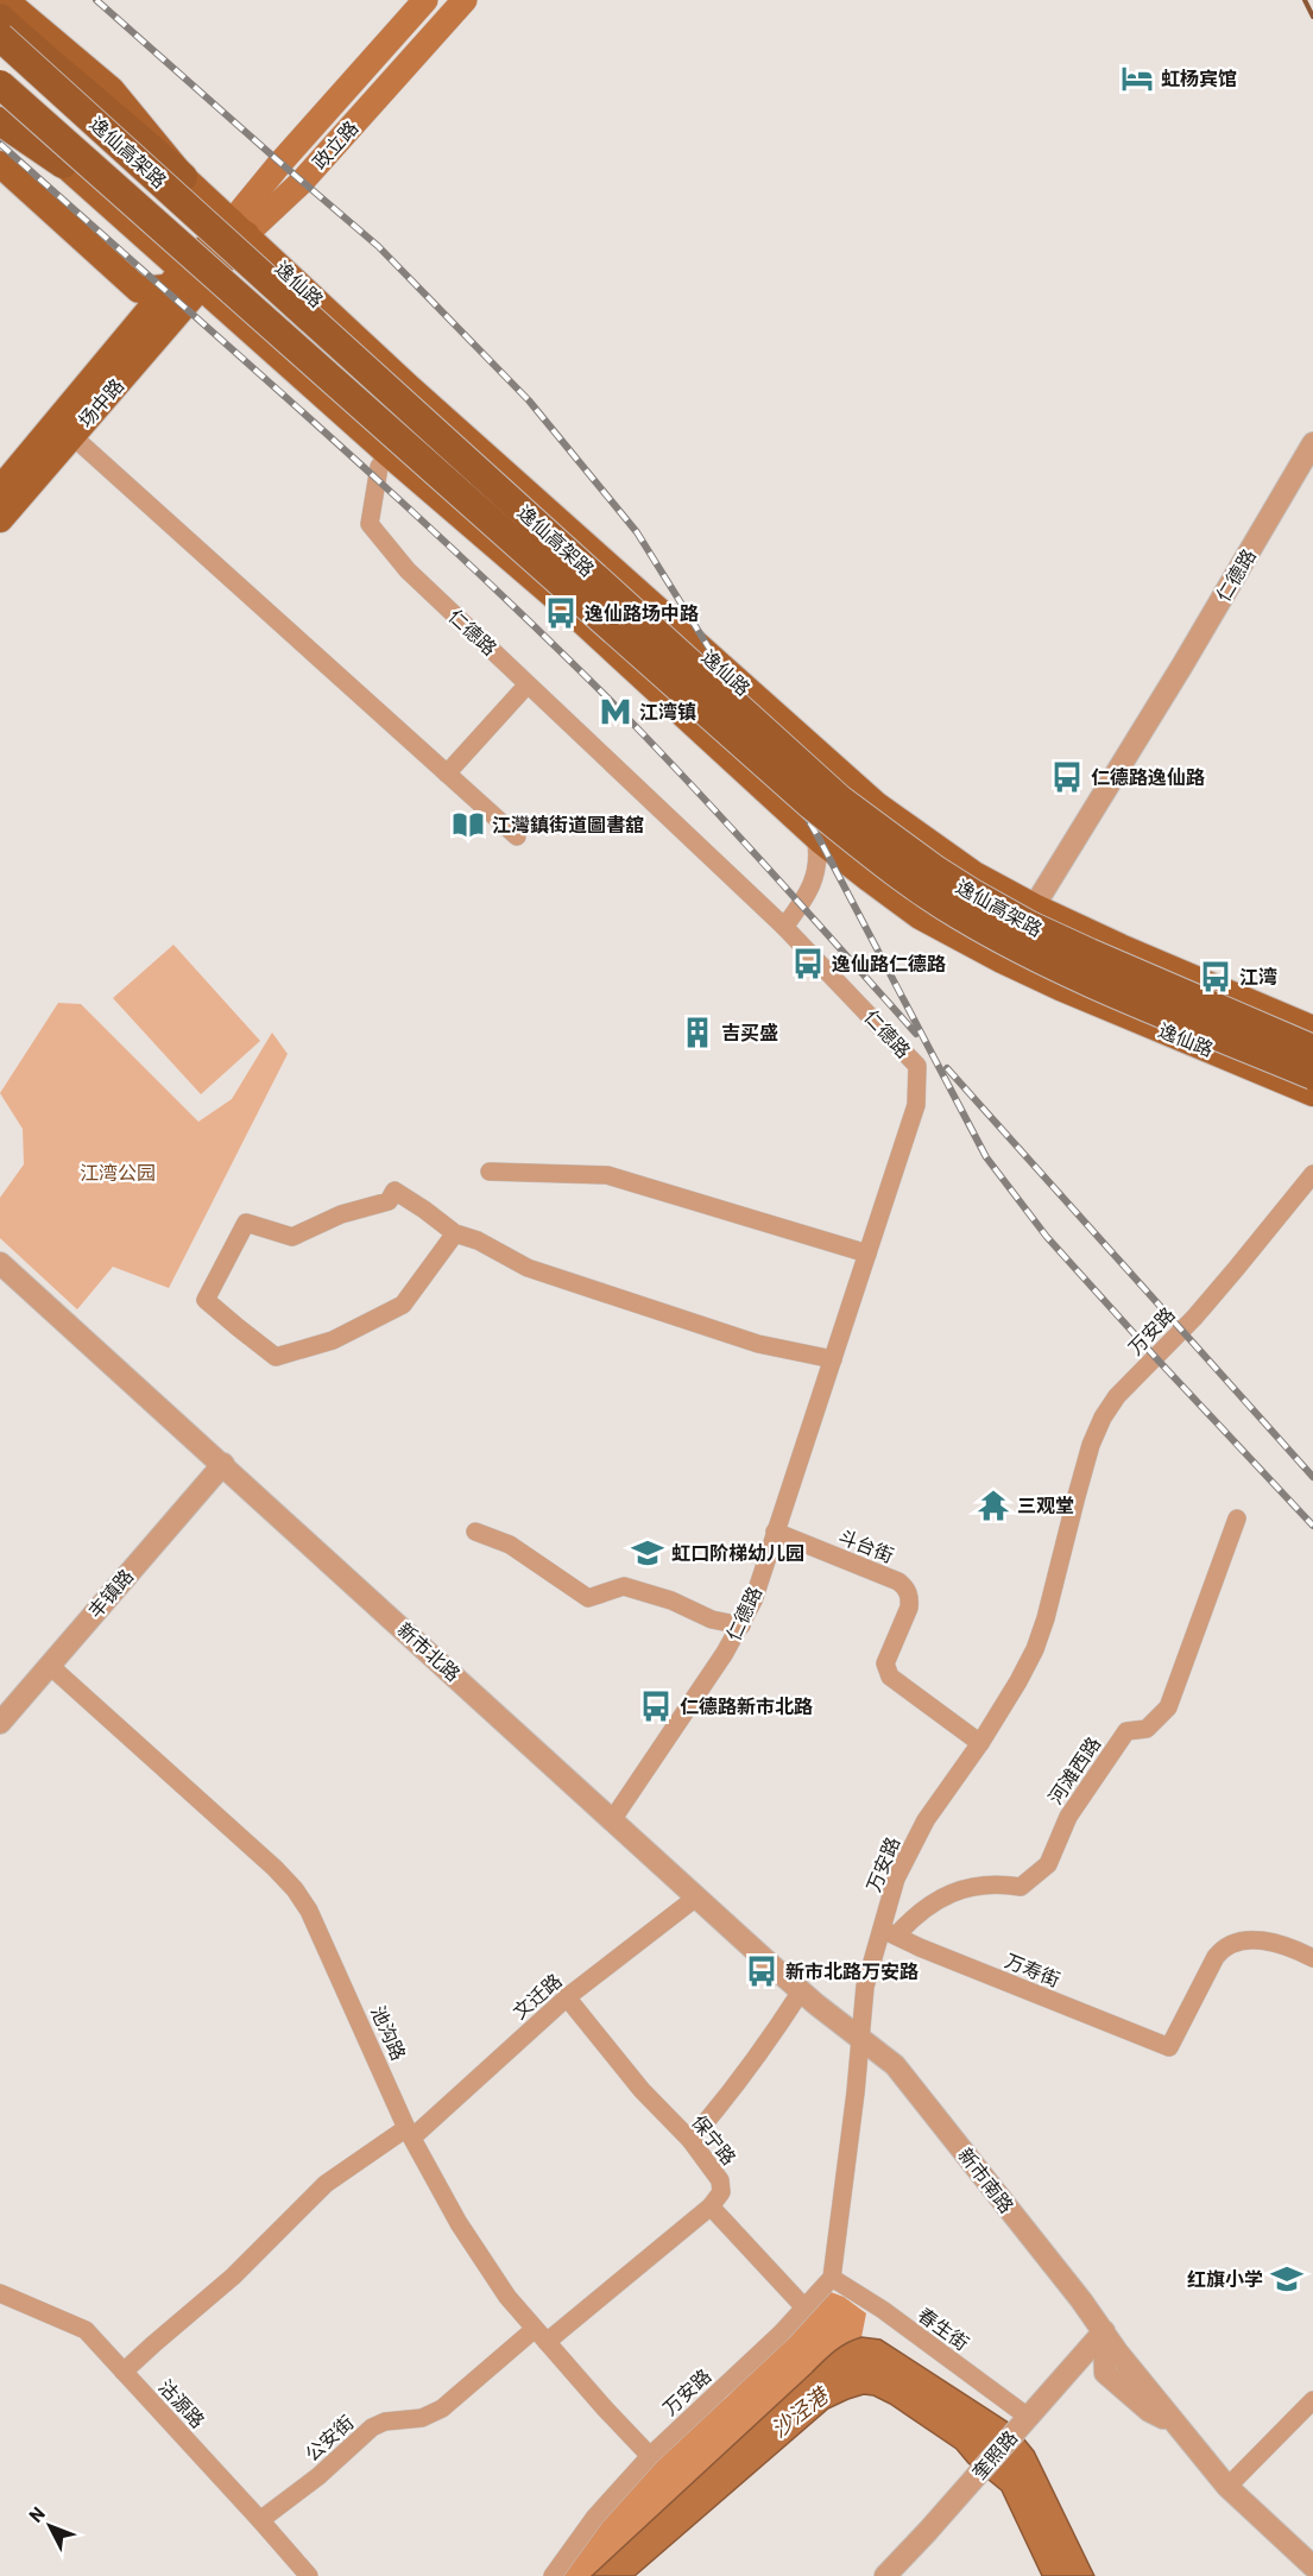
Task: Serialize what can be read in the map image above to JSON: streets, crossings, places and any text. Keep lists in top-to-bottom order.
{
  "streets": {
    "highway": ["逸仙高架路"],
    "main road": ["政立路", "逸仙路", "场中路"],
    "street": [
      "仁德路",
      "万安路",
      "斗台街",
      "丰镇路",
      "新市北路",
      "河滩西路",
      "万寿街",
      "文迁路",
      "池沟路",
      "保宁路",
      "新市南路",
      "春生街",
      "沽源路",
      "公安街",
      "奎照路"
    ]
  },
  "crossings": [
    ["政立路", "逸仙路"],
    ["政立路", "场中路"],
    ["逸仙高架路", "逸仙路"],
    ["逸仙路", "场中路"],
    ["逸仙路", "仁德路"],
    ["仁德路", "斗台街"],
    ["仁德路", "新市北路"],
    ["万安路", "斗台街"],
    ["万安路", "新市北路"],
    ["万安路", "河滩西路"],
    ["万安路", "万寿街"],
    ["万安路", "池沟路"],
    ["万安路", "新市南路"],
    ["万安路", "春生街"],
    ["丰镇路", "新市北路"],
    ["丰镇路", "池沟路"],
    ["新市北路", "文迁路"],
    ["新市北路", "新市南路"],
    ["河滩西路", "万寿街"],
    ["文迁路", "池沟路"],
    ["文迁路", "保宁路"],
    ["文迁路", "沽源路"],
    ["池沟路", "公安街"],
    ["保宁路", "公安街"],
    ["新市南路", "奎照路"],
    ["春生街", "奎照路"],
    ["沽源路", "公安街"]
  ],
  "water": ["沙泾港"],
  "parks": ["江湾公园"],
  "places": {
    "hotel": ["虹杨宾馆"],
    "bus stop": [
      "逸仙路场中路",
      "仁德路逸仙路",
      "逸仙路仁德路",
      "江湾",
      "仁德路新市北路",
      "新市北路万安路"
    ],
    "metro station": ["江湾镇"],
    "library": ["江灣鎮街道圖書舘"],
    "building": ["吉买盛"],
    "temple": ["三观堂"],
    "school or university": ["虹口阶梯幼儿园", "红旗小学"]
  },
  "north": "top left"
}
